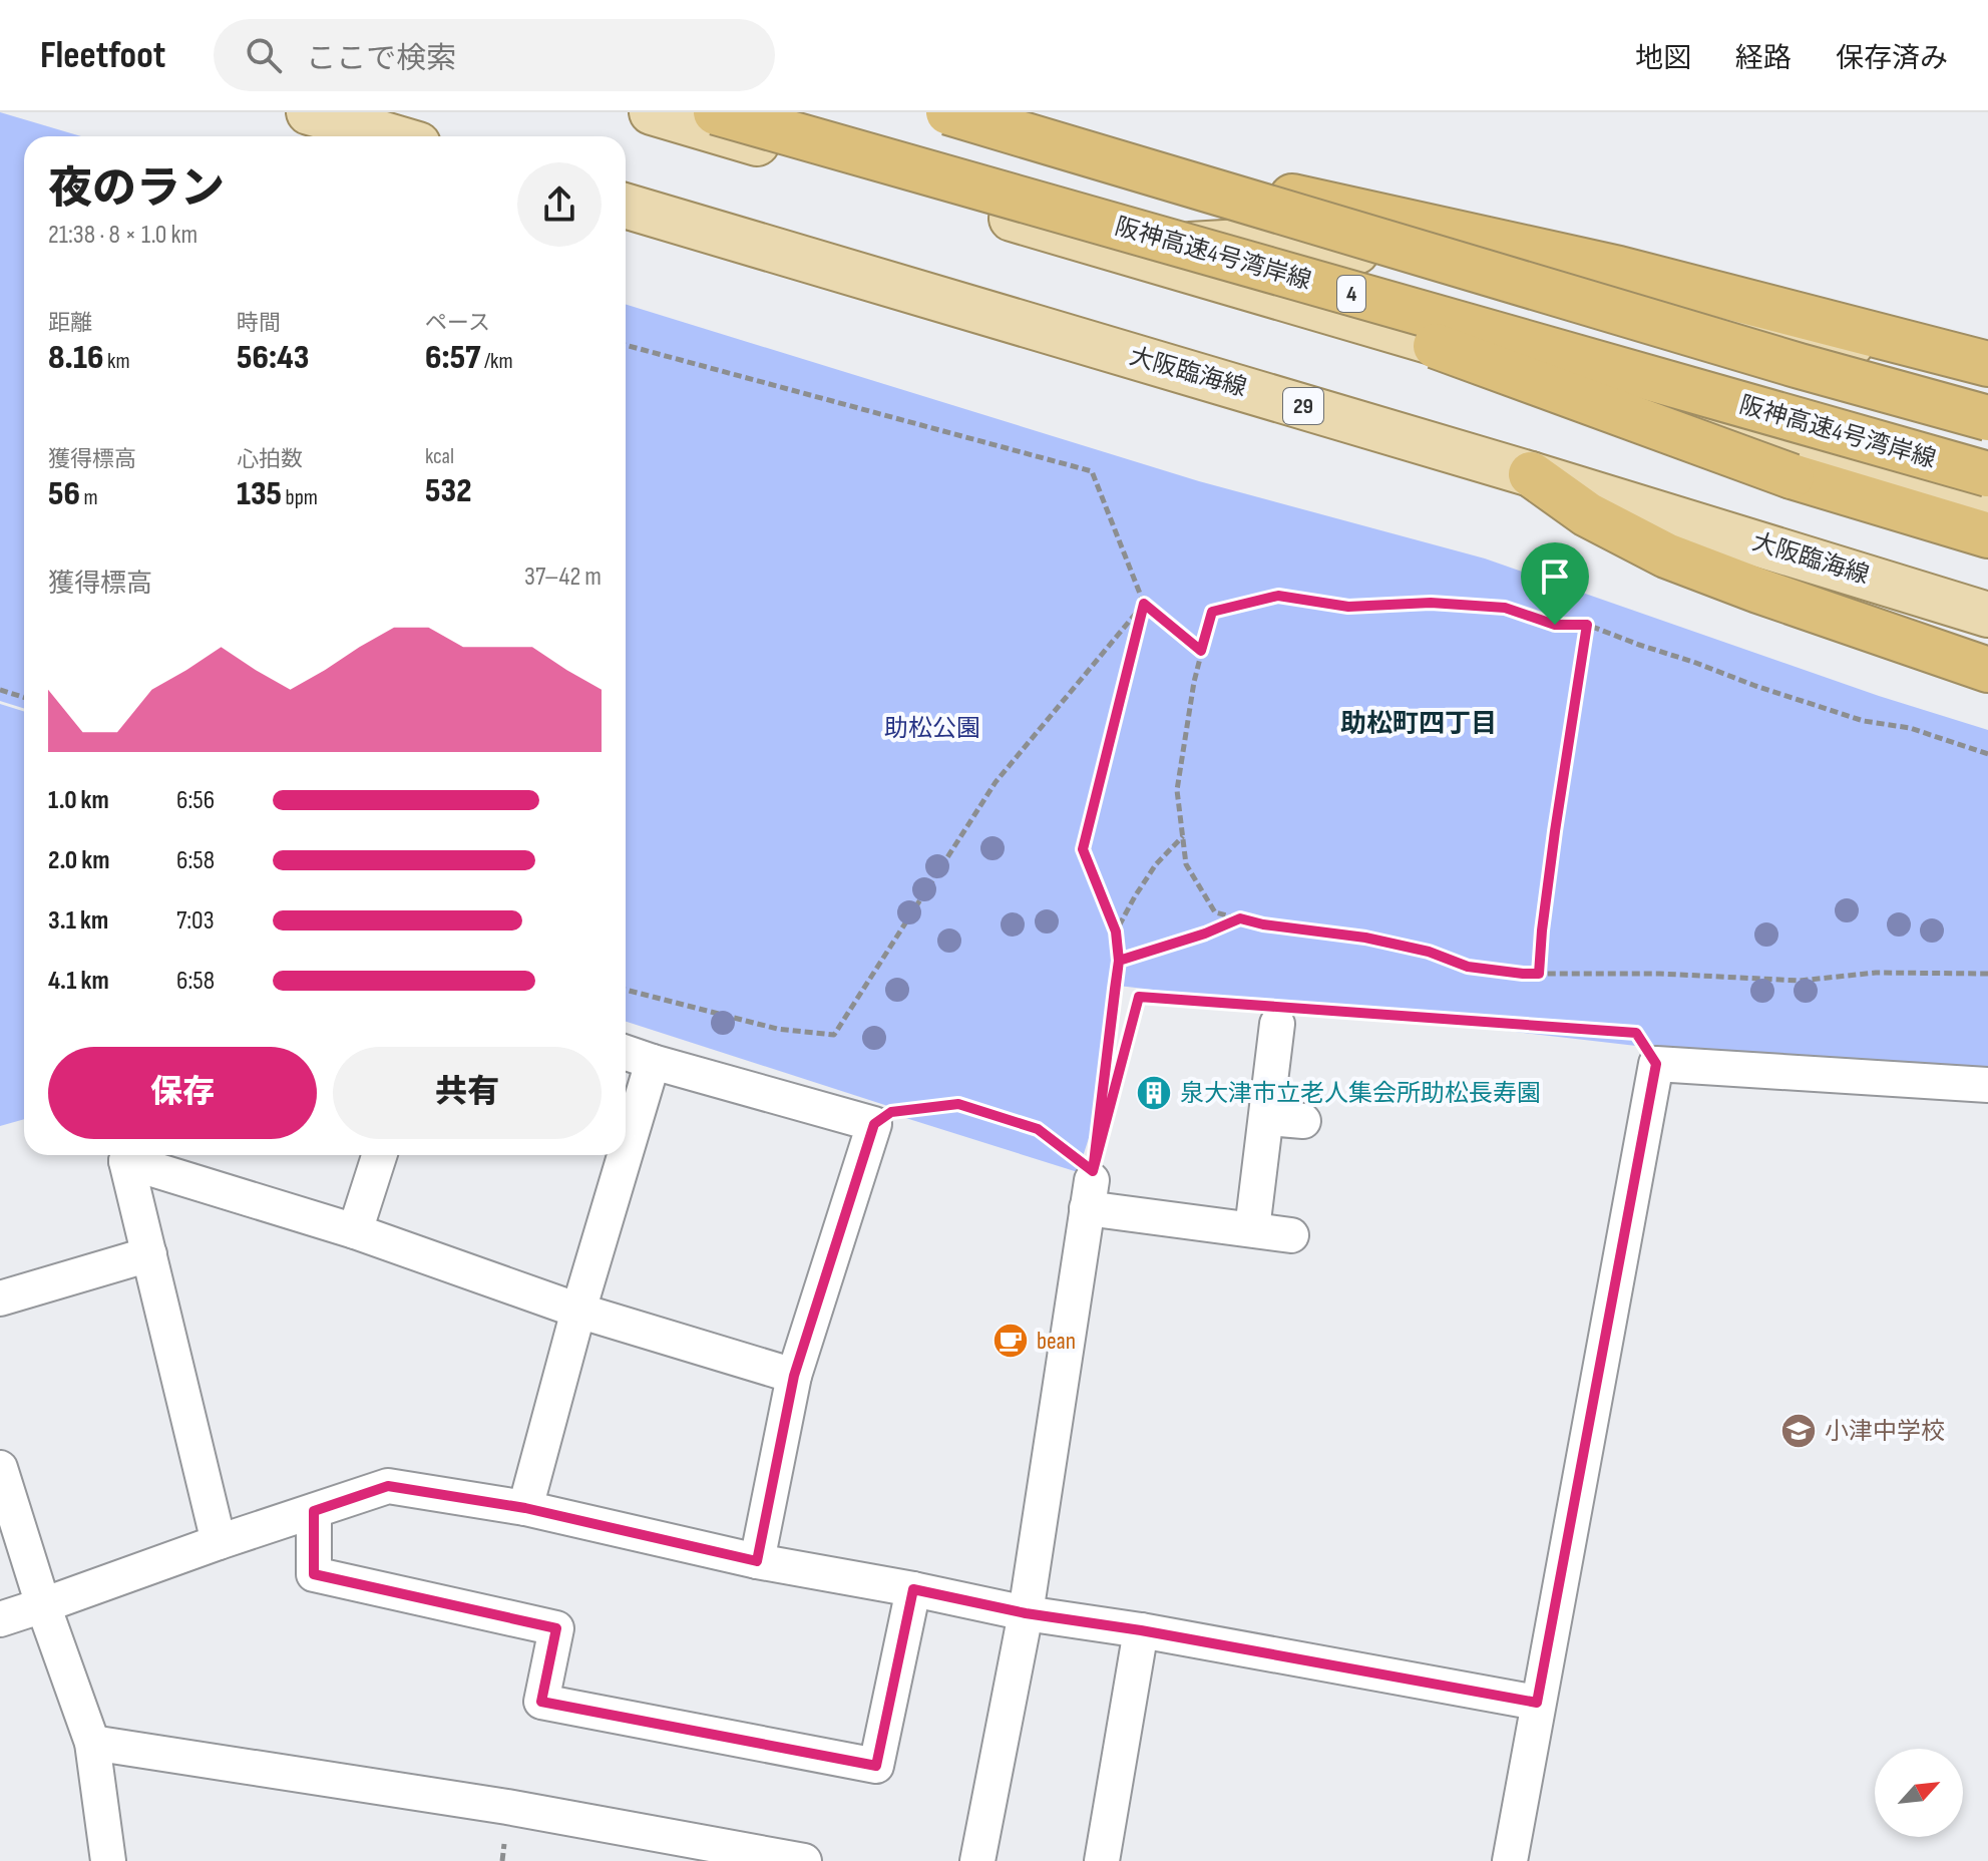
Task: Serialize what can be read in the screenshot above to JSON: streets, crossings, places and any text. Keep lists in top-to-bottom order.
{
  "streets": {
    "highway": ["阪神高速4号湾岸線", "4"],
    "main road": ["大阪臨海線", "29"]
  },
  "districts": ["助松町四丁目"],
  "parks": ["助松公園"],
  "places": {
    "building": ["泉大津市立老人集会所助松長寿園"],
    "cafe": ["bean"],
    "school or university": ["小津中学校"]
  },
  "north": "top right",
  "page": {
    "header": "Fleetfoot",
    "search": "ここで検索",
    "nav": ["地図", "経路", "保存済み"],
    "heading": ["夜のラン", "21:38 · 8 × 1.0 km"],
    "stats": [
      ["距離", "8.16 km"],
      ["時間", "56:43"],
      ["ペース", "6:57 /km"],
      ["獲得標高", "56 m"],
      ["心拍数", "135 bpm"],
      ["kcal", "532"]
    ],
    "chart": ["獲得標高", "37–42 m"],
    "list": [
      {
        "name": "1.0 km",
        "note": "6:56"
      },
      {
        "name": "2.0 km",
        "note": "6:58"
      },
      {
        "name": "3.1 km",
        "note": "7:03"
      },
      {
        "name": "4.1 km",
        "note": "6:58"
      }
    ],
    "buttons": ["保存", "共有"]
  }
}
